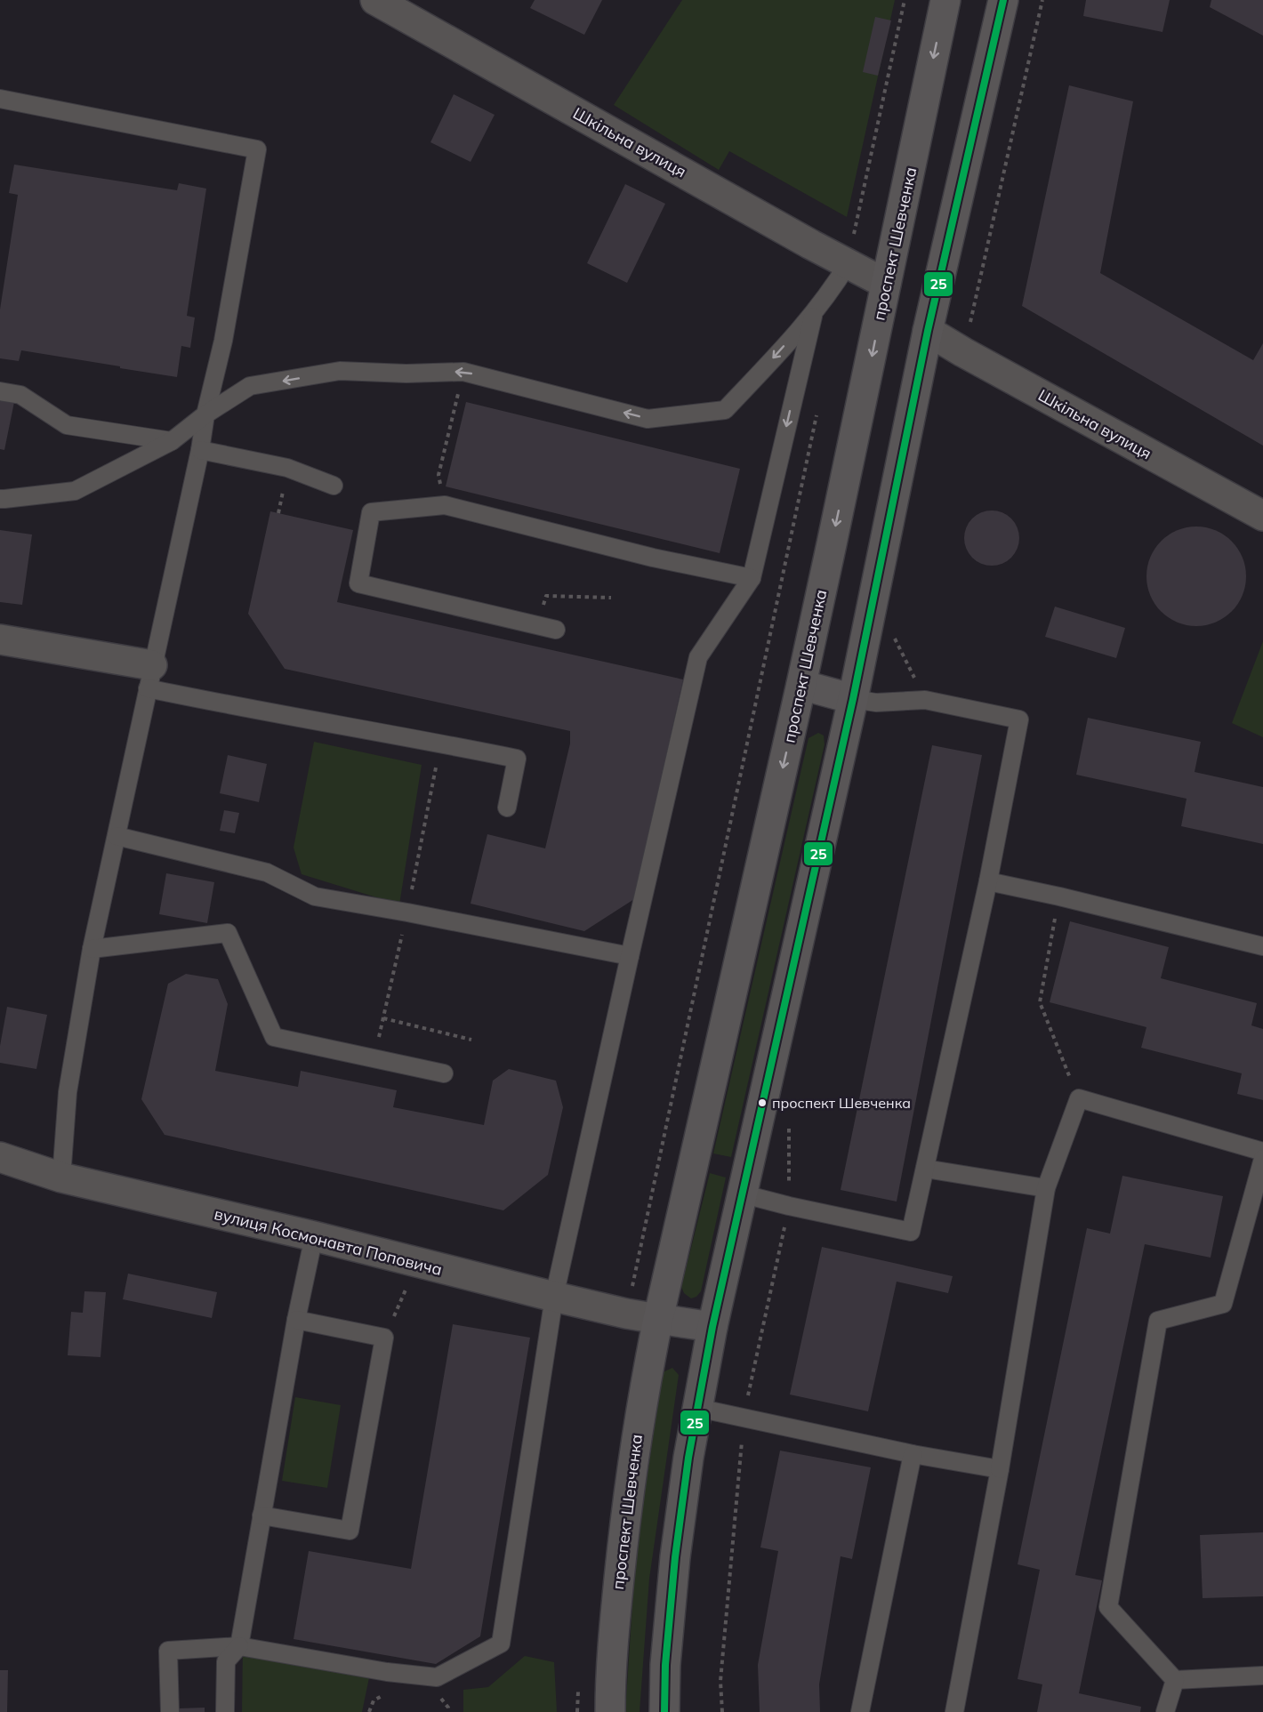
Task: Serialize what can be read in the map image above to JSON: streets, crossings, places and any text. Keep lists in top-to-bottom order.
{
  "streets": {
    "street": ["Шкільна вулиця", "проспект Шевченка", "вулиця Космонавта Поповича"]
  },
  "crossings": [
    ["Шкільна вулиця", "проспект Шевченка"],
    ["проспект Шевченка", "вулиця Космонавта Поповича"]
  ],
  "places": ["проспект Шевченка"],
  "lines": ["transit line 25"]
}
